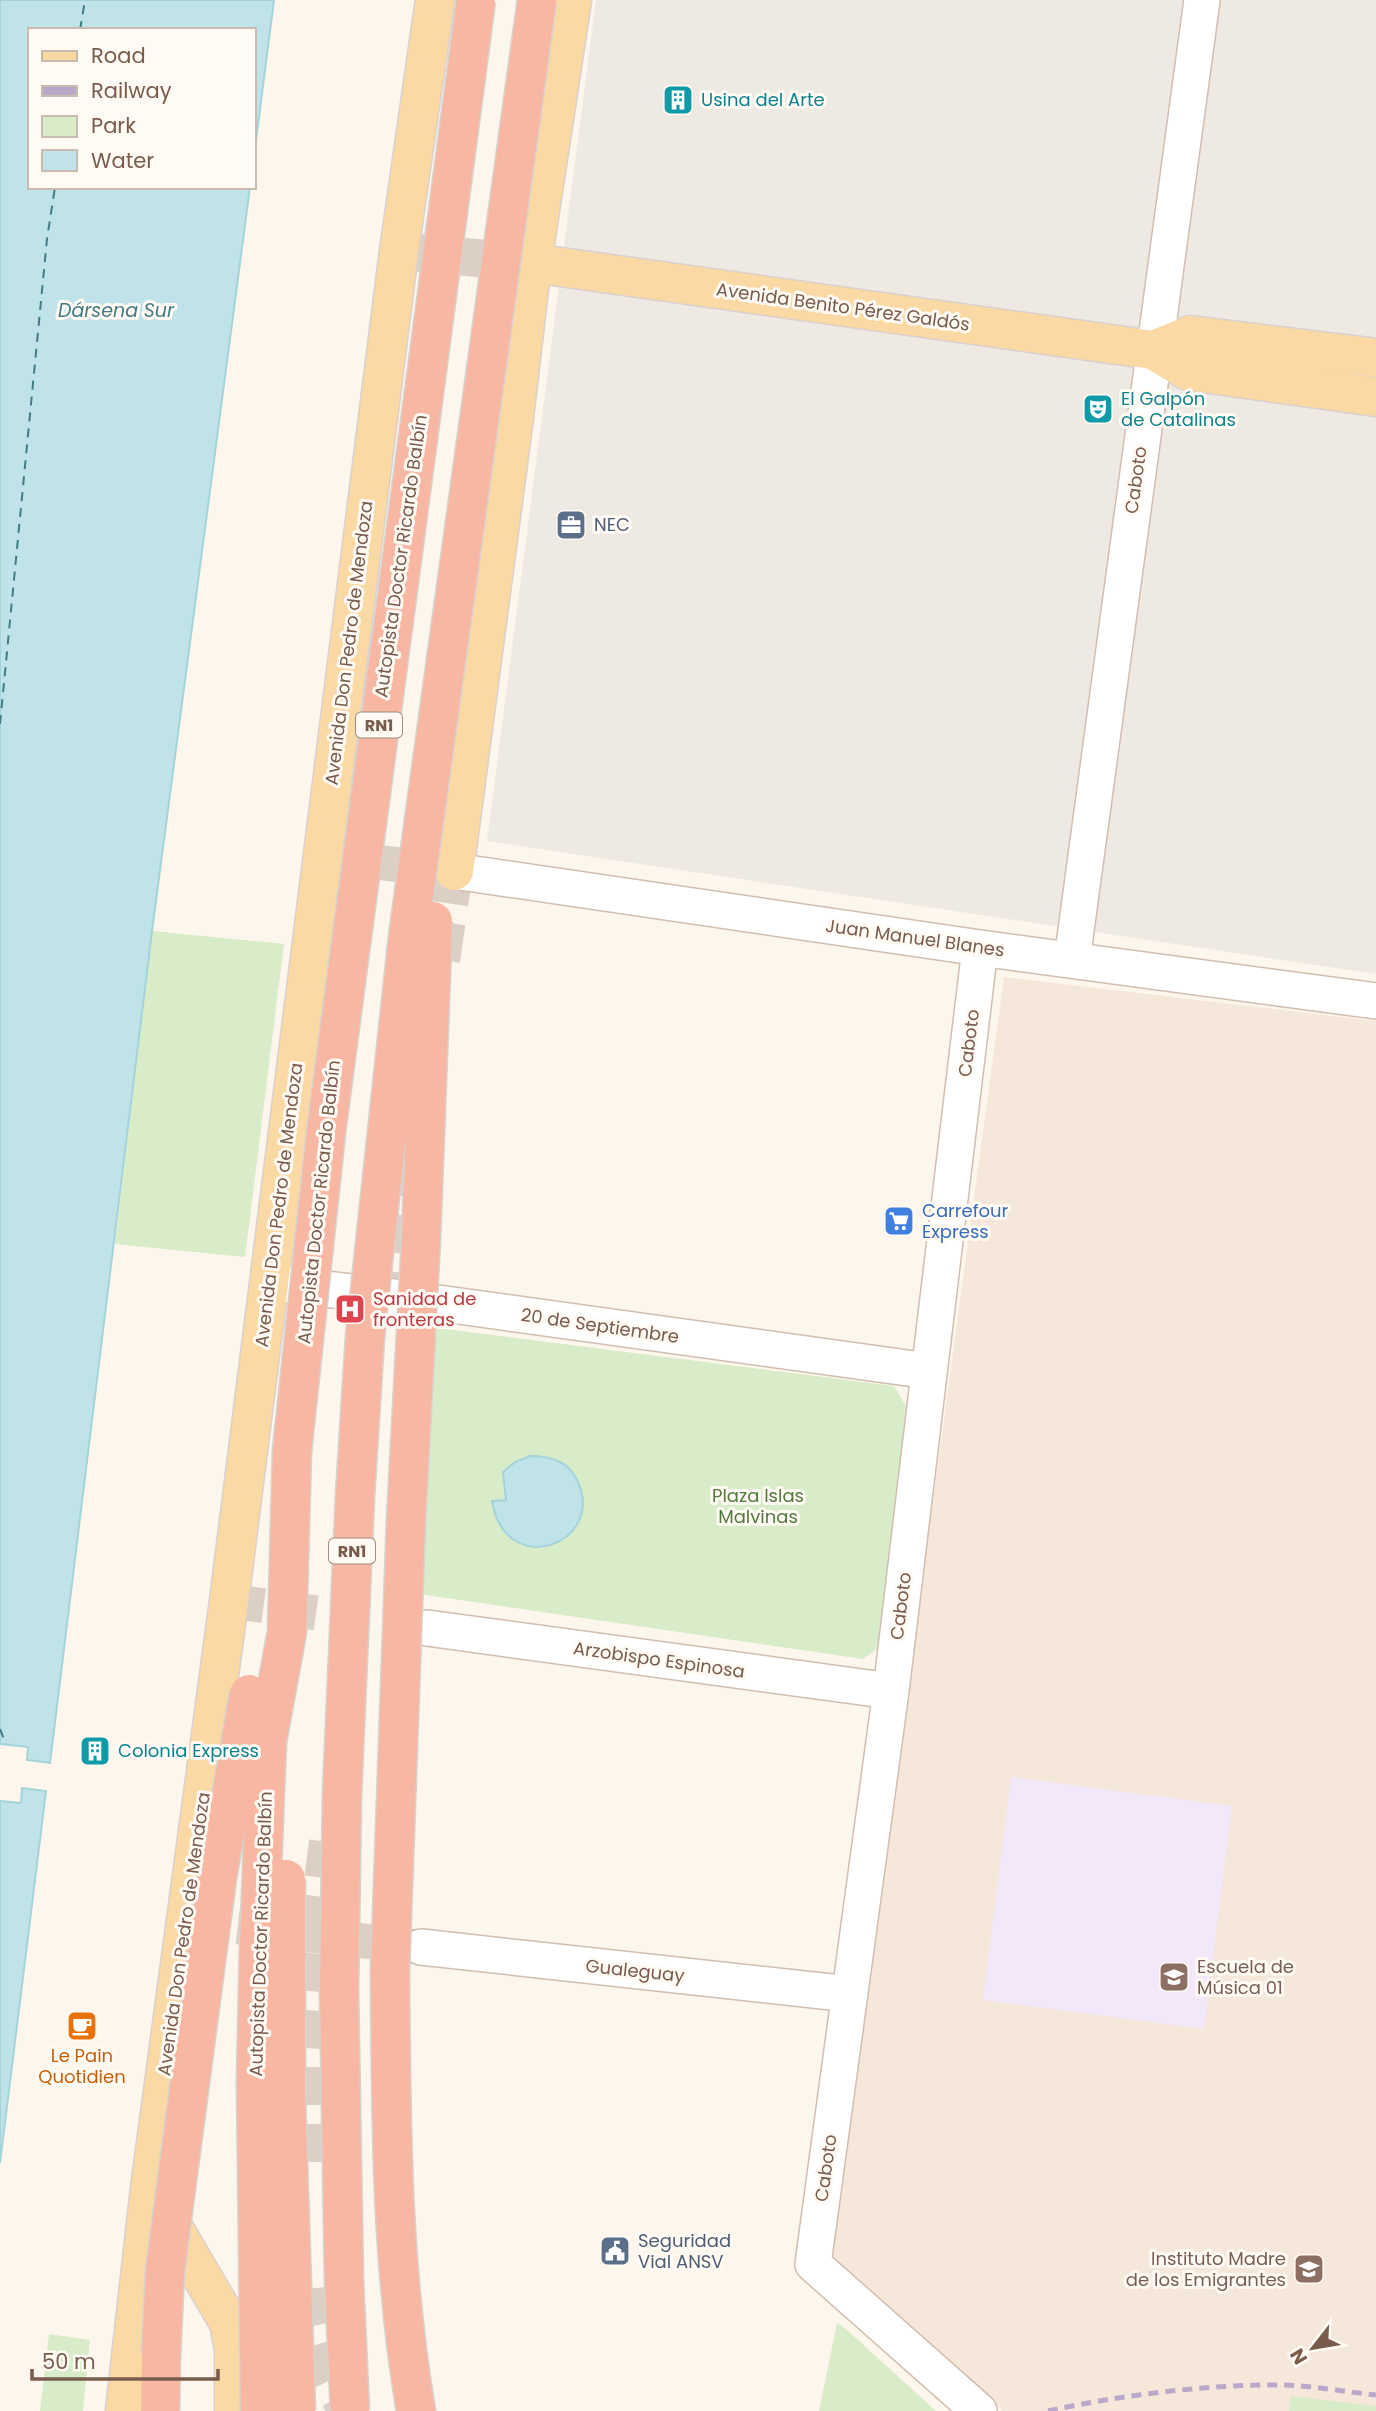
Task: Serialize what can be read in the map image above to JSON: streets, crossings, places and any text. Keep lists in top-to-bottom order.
{
  "streets": {
    "highway": ["Autopista Doctor Ricardo Balbín", "RN1"],
    "main road": ["Avenida Benito Pérez Galdós", "Avenida Don Pedro de Mendoza"],
    "street": [
      "Caboto",
      "Juan Manuel Blanes",
      "20 de Septiembre",
      "Arzobispo Espinosa",
      "Gualeguay"
    ]
  },
  "crossings": [
    ["Avenida Benito Pérez Galdós", "Caboto"],
    ["Caboto", "Juan Manuel Blanes"],
    ["Caboto", "20 de Septiembre"],
    ["Caboto", "Arzobispo Espinosa"],
    ["Caboto", "Gualeguay"],
    ["Avenida Don Pedro de Mendoza", "20 de Septiembre"]
  ],
  "water": ["Dársena Sur"],
  "parks": ["Plaza Islas Malvinas"],
  "places": {
    "building": ["Usina del Arte", "Colonia Express"],
    "theatre": ["El Galpón de Catalinas"],
    "office": ["NEC"],
    "supermarket": ["Carrefour Express"],
    "hospital": ["Sanidad de fronteras"],
    "school or university": ["Escuela de Música 01", "Instituto Madre de los Emigrantes"],
    "cafe": ["Le Pain Quotidien"],
    "public building": ["Seguridad Vial ANSV"]
  },
  "legend": [
    "Road",
    "Railway",
    "Park",
    "Water"
  ],
  "scale_bar": "50 m",
  "north": "bottom left"
}
